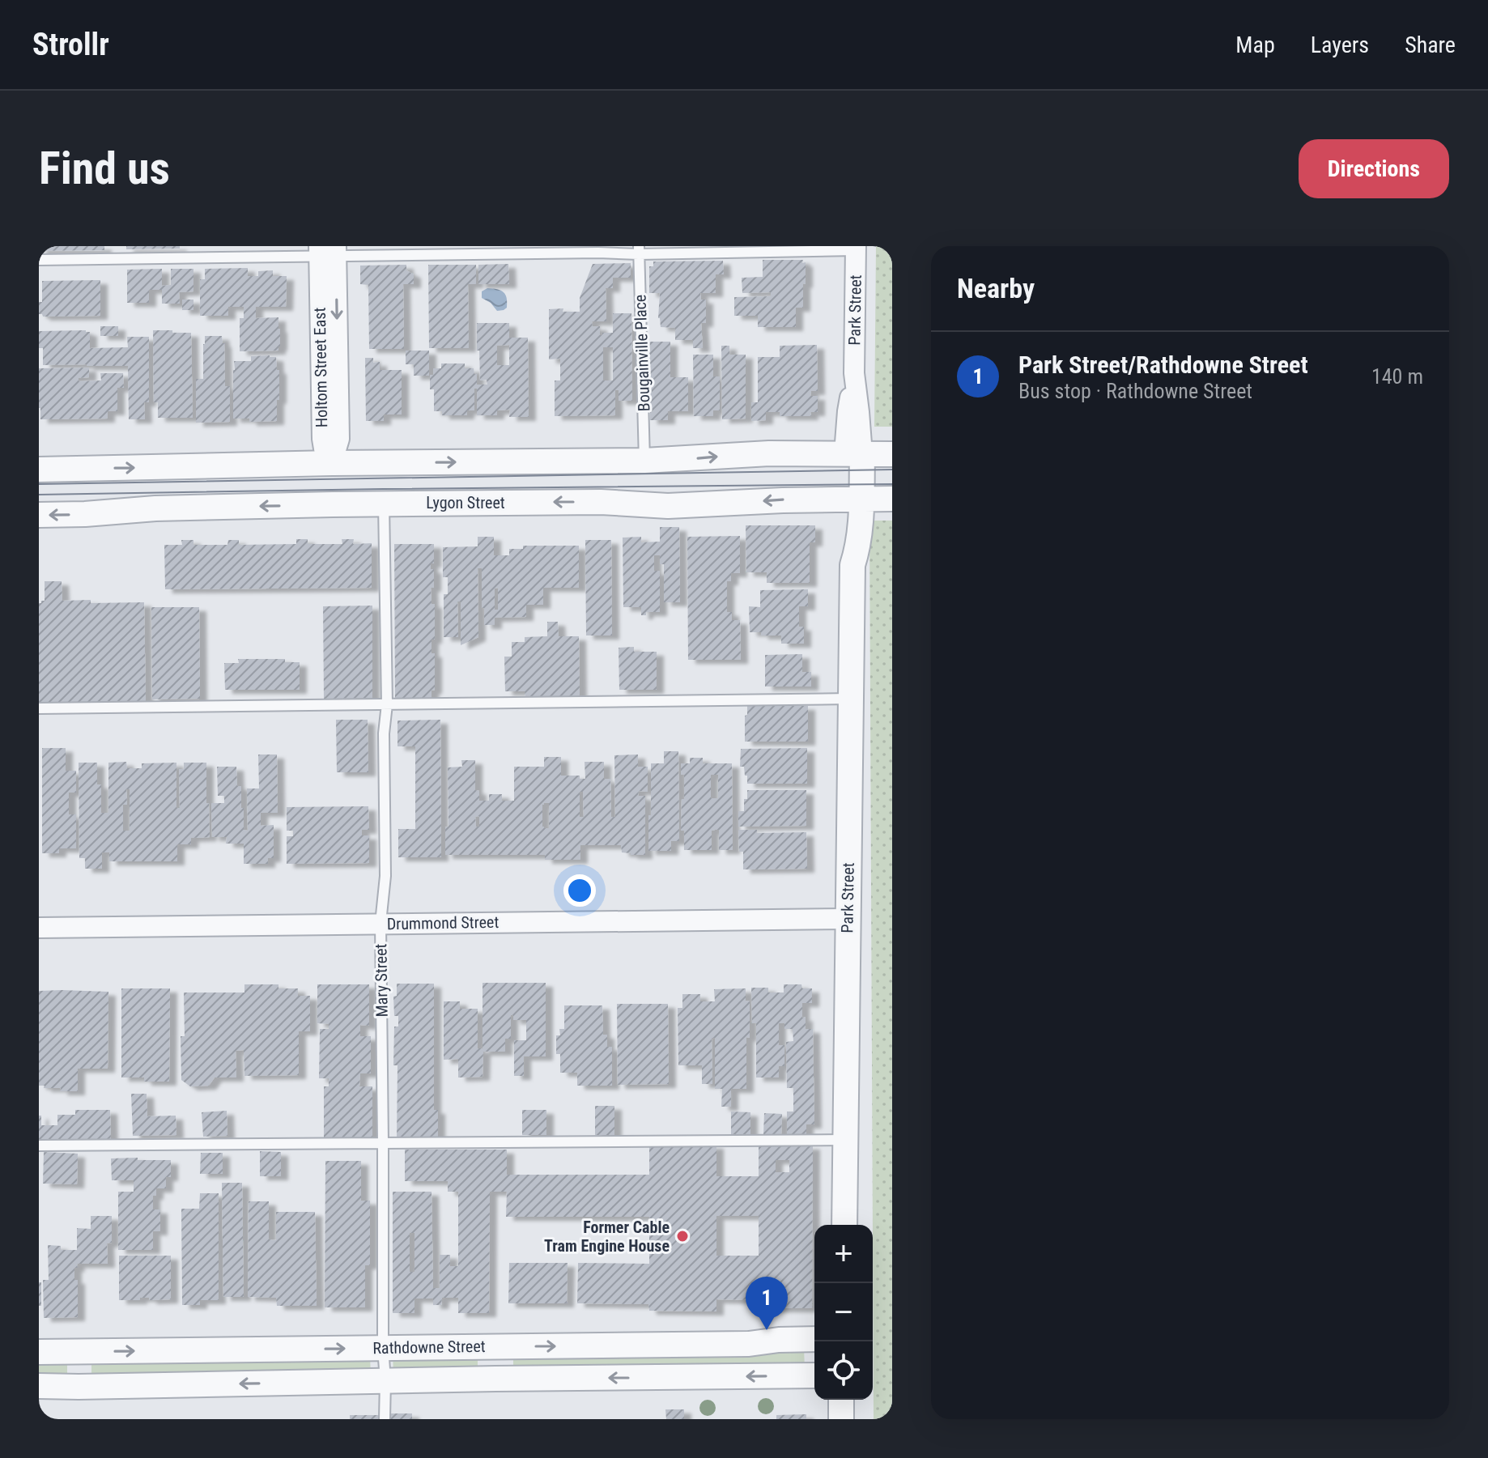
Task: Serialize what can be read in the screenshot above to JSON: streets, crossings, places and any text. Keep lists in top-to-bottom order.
{
  "streets": {
    "street": [
      "Park Street",
      "Holtom Street East",
      "Lygon Street",
      "Drummond Street",
      "Rathdowne Street"
    ],
    "lane": ["Bougainville Place", "Mary Street"]
  },
  "crossings": [
    ["Park Street", "Lygon Street"],
    ["Park Street", "Drummond Street"],
    ["Lygon Street", "Mary Street"],
    ["Drummond Street", "Mary Street"],
    ["Mary Street", "Rathdowne Street"]
  ],
  "places": ["Former Cable Tram Engine House"],
  "page": {
    "header": "Strollr",
    "nav": ["Map", "Layers", "Share"],
    "buttons": "Directions",
    "title": "Find us",
    "heading": "Nearby",
    "list": [
      {
        "mark": "1",
        "name": "Park Street/Rathdowne Street",
        "note": "Bus stop · Rathdowne Street",
        "value": "140 m"
      }
    ],
    "map_buttons": ["+", "−"],
    "pins": "1"
  }
}
